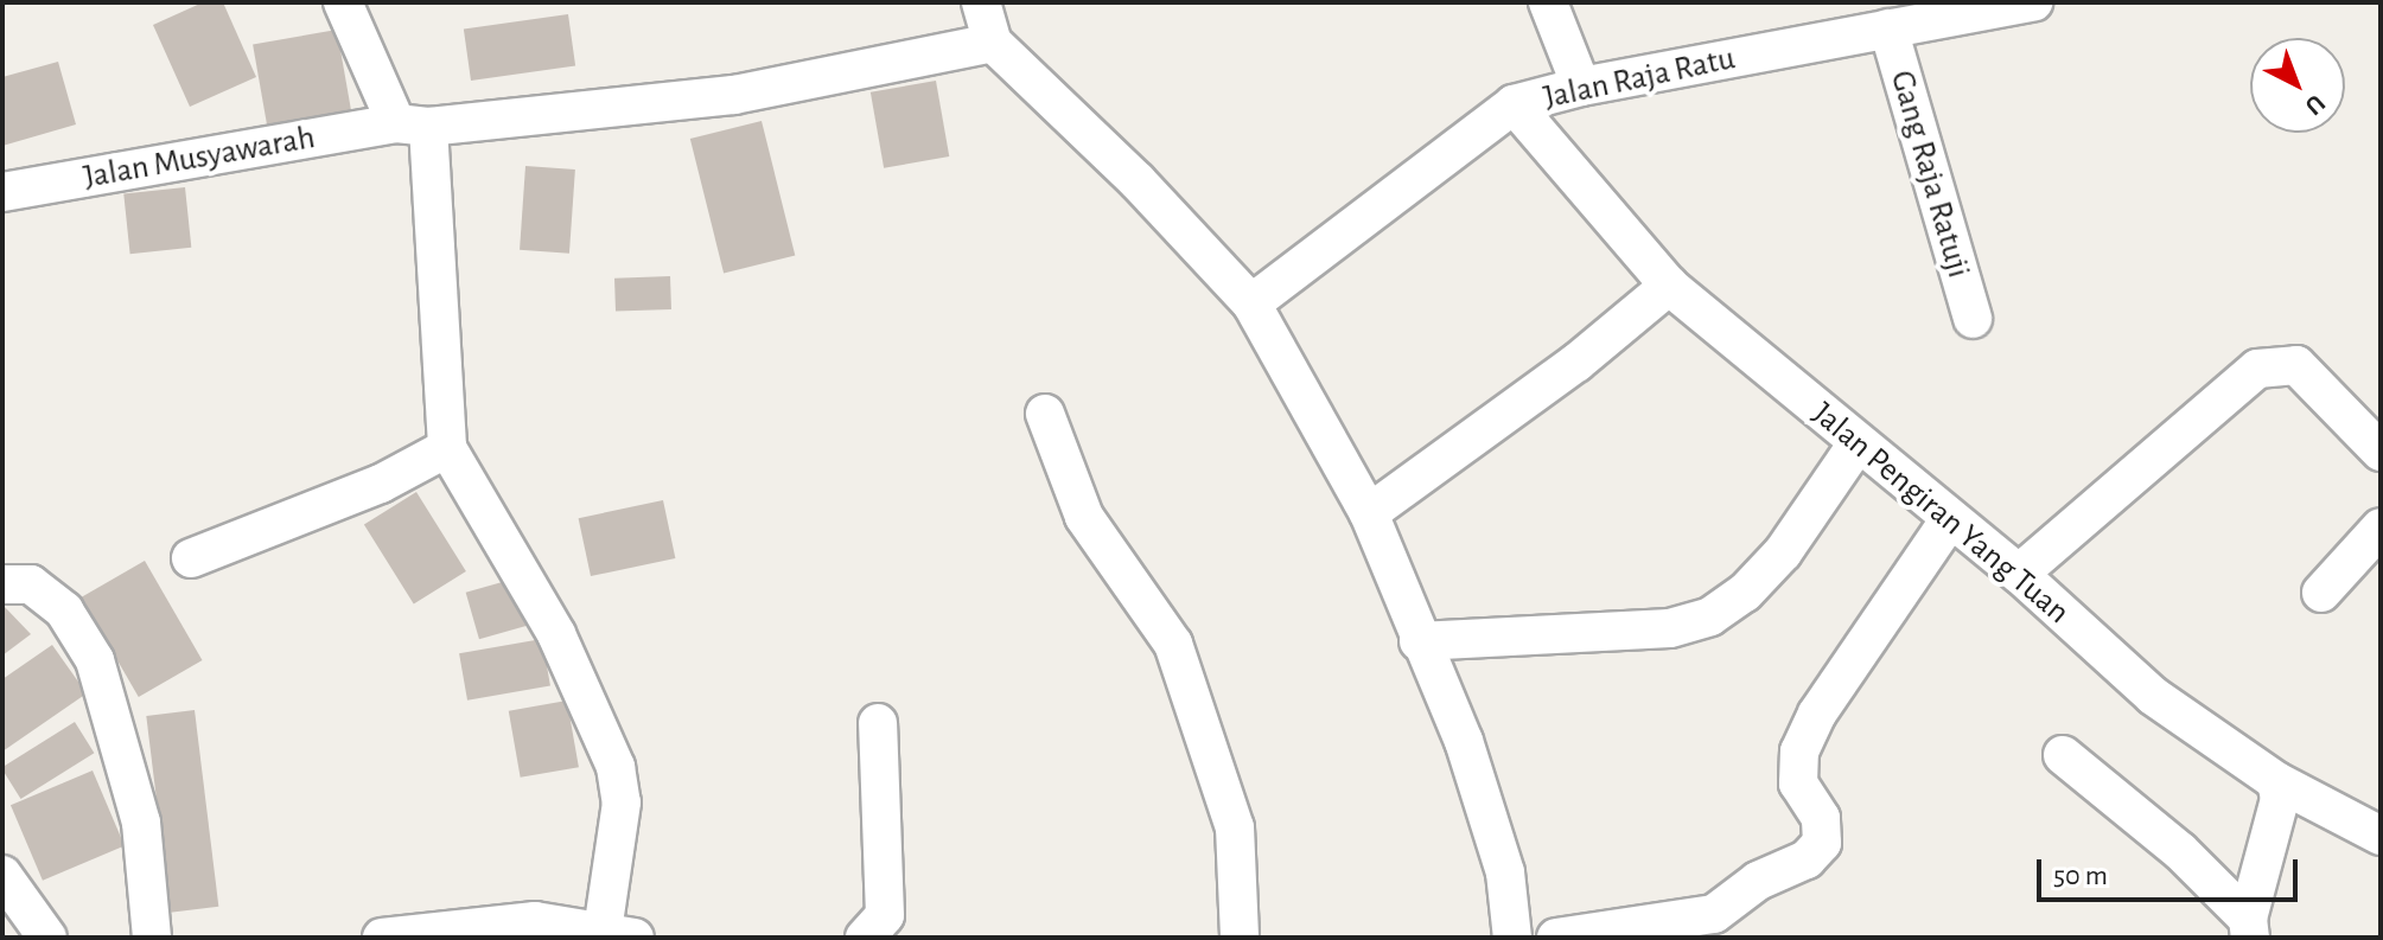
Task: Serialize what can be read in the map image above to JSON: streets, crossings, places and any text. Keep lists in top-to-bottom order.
{
  "streets": {
    "street": [
      "Jalan Raja Ratu",
      "Jalan Musyawarah",
      "Gang Raja Ratuji",
      "Jalan Pengiran Yang Tuan"
    ]
  },
  "crossings": [
    ["Jalan Raja Ratu", "Gang Raja Ratuji"],
    ["Jalan Raja Ratu", "Jalan Pengiran Yang Tuan"]
  ],
  "scale_bar": "50 m",
  "north": "bottom right"
}
